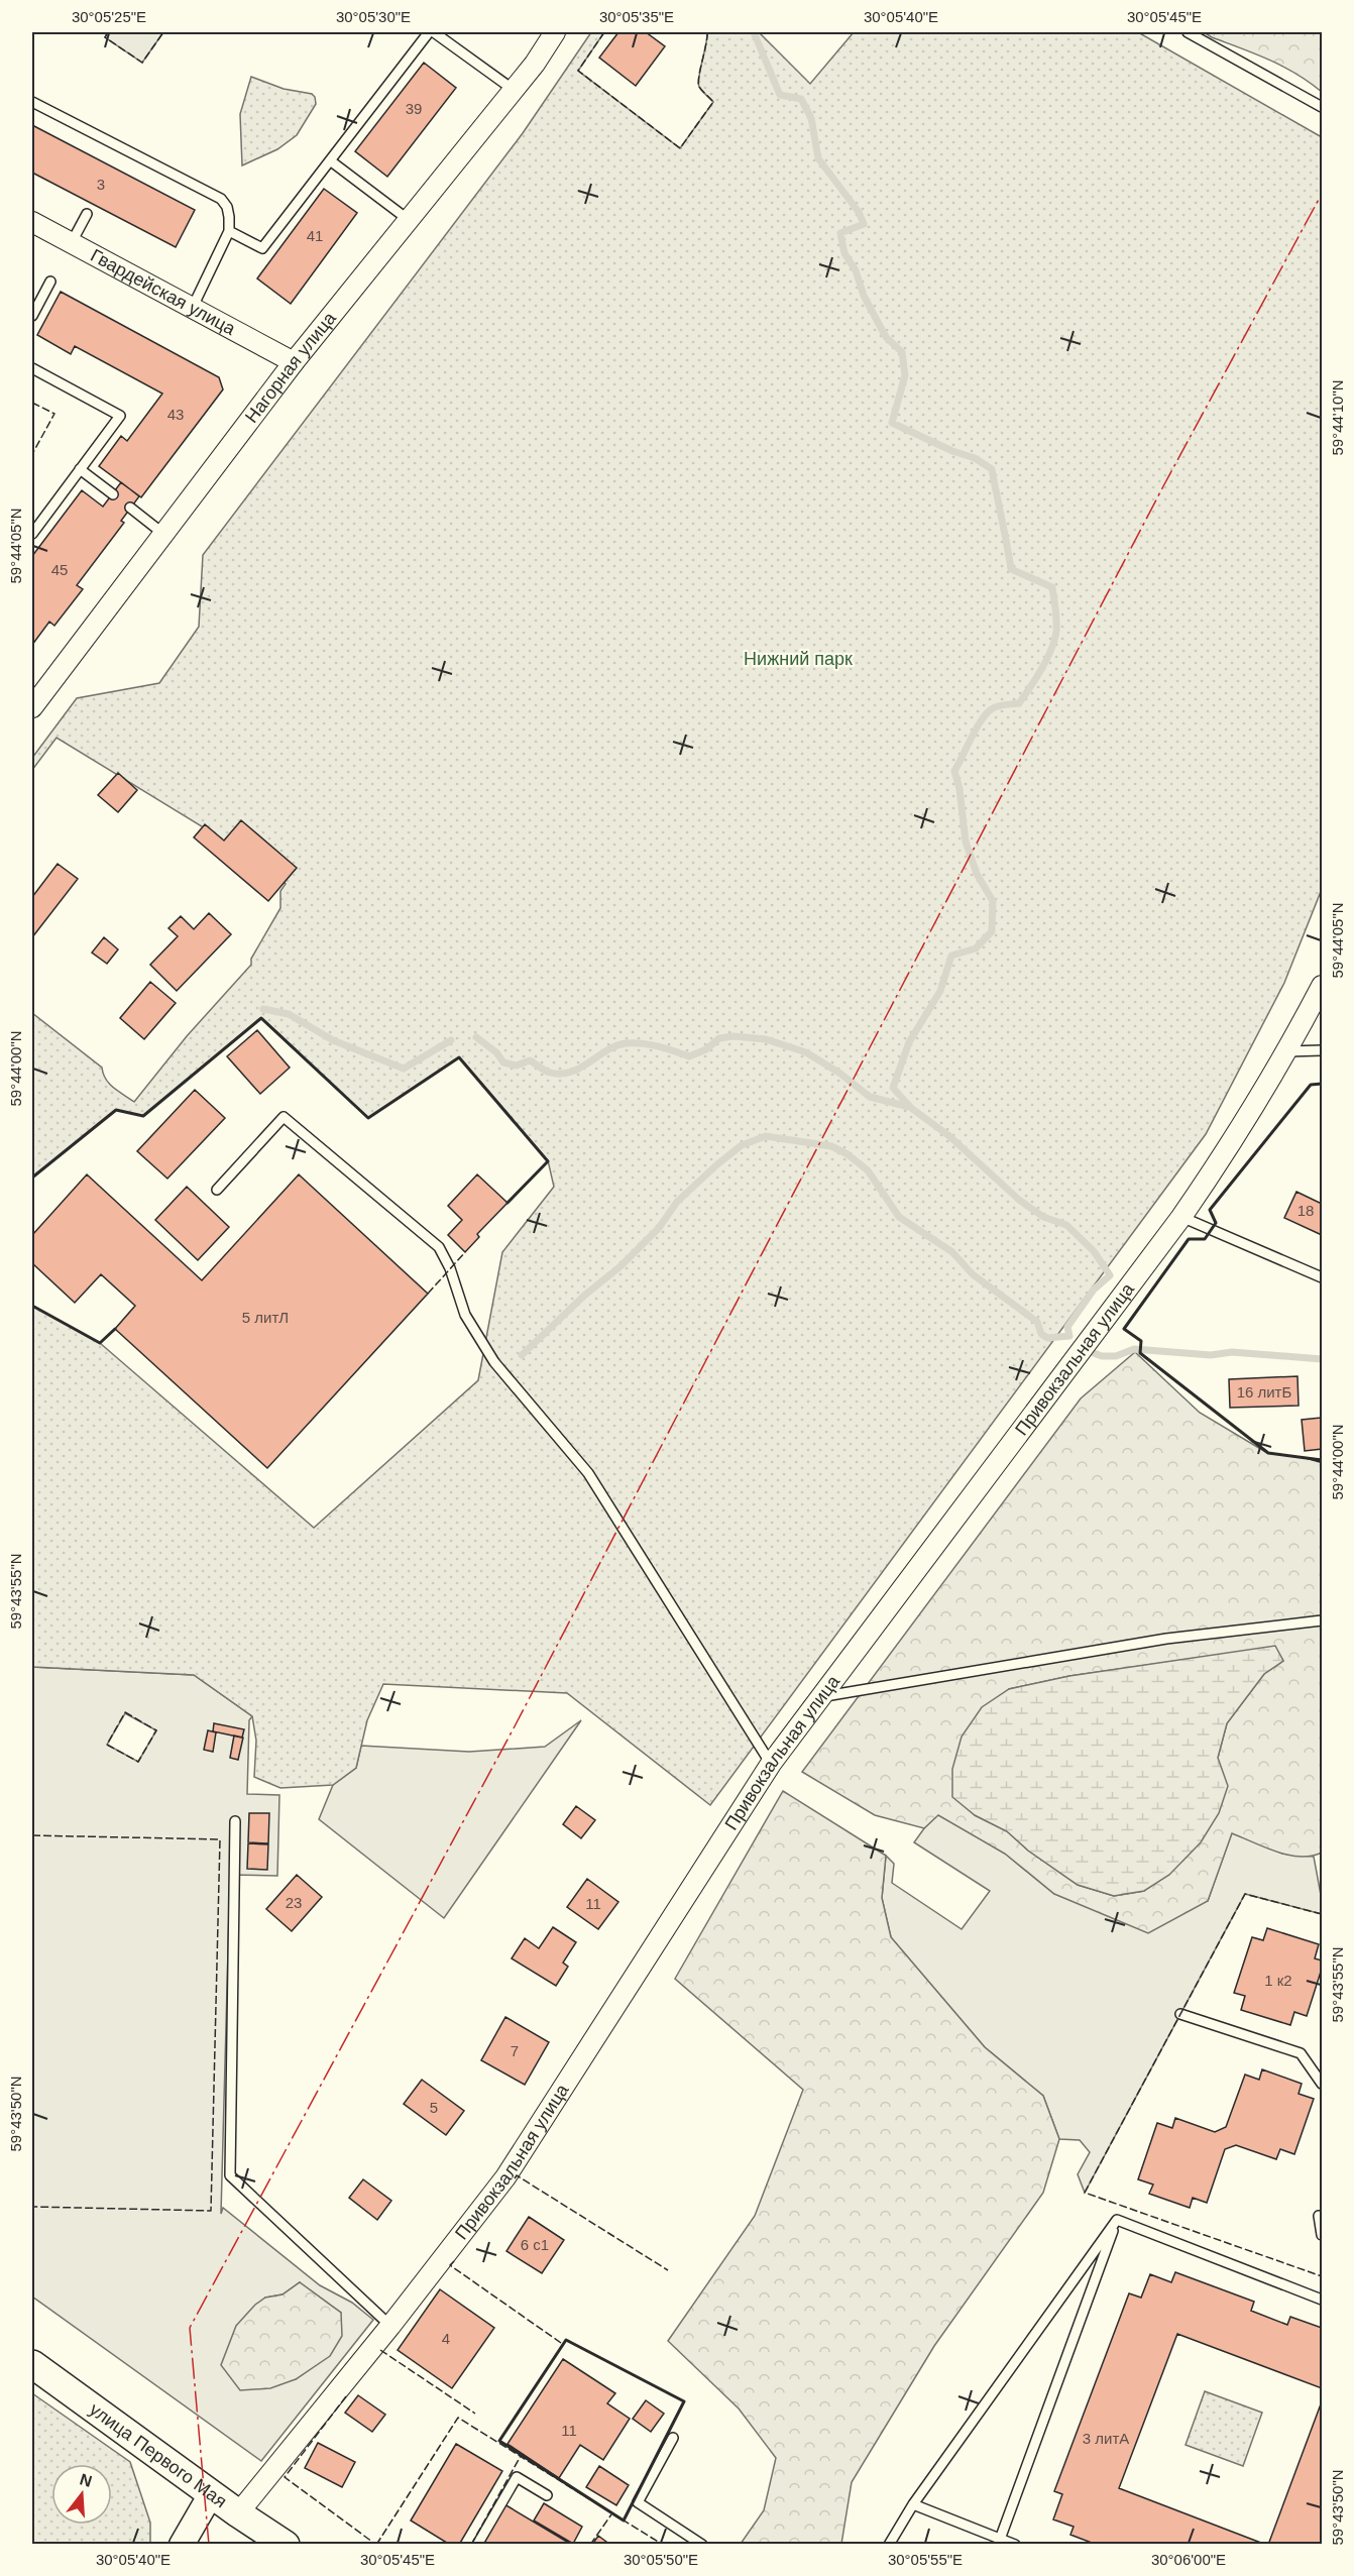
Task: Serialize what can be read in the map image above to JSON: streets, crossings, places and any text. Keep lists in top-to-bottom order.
{
  "streets": {
    "main road": ["улица Первого Мая"],
    "street": ["Гвардейская улица", "Нагорная улица", "Привокзальная улица"]
  },
  "crossings": [
    ["Гвардейская улица", "Нагорная улица"],
    ["Привокзальная улица", "улица Первого Мая"]
  ],
  "parks": ["Нижний парк"],
  "house_numbers": [
    "39",
    "3",
    "41",
    "43",
    "45",
    "18",
    "5 литЛ",
    "16 литБ",
    "23",
    "11",
    "1 к2",
    "7",
    "5",
    "6 с1",
    "4",
    "11",
    "3 литА"
  ],
  "north": "top",
  "coordinates": [
    "30°05'25\"E",
    "30°05'30\"E",
    "30°05'35\"E",
    "30°05'40\"E",
    "30°05'45\"E",
    "59°44'10\"N",
    "59°44'05\"N",
    "59°44'00\"N",
    "59°43'55\"N",
    "59°43'50\"N",
    "30°05'50\"E",
    "30°05'55\"E",
    "30°06'00\"E"
  ]
}
